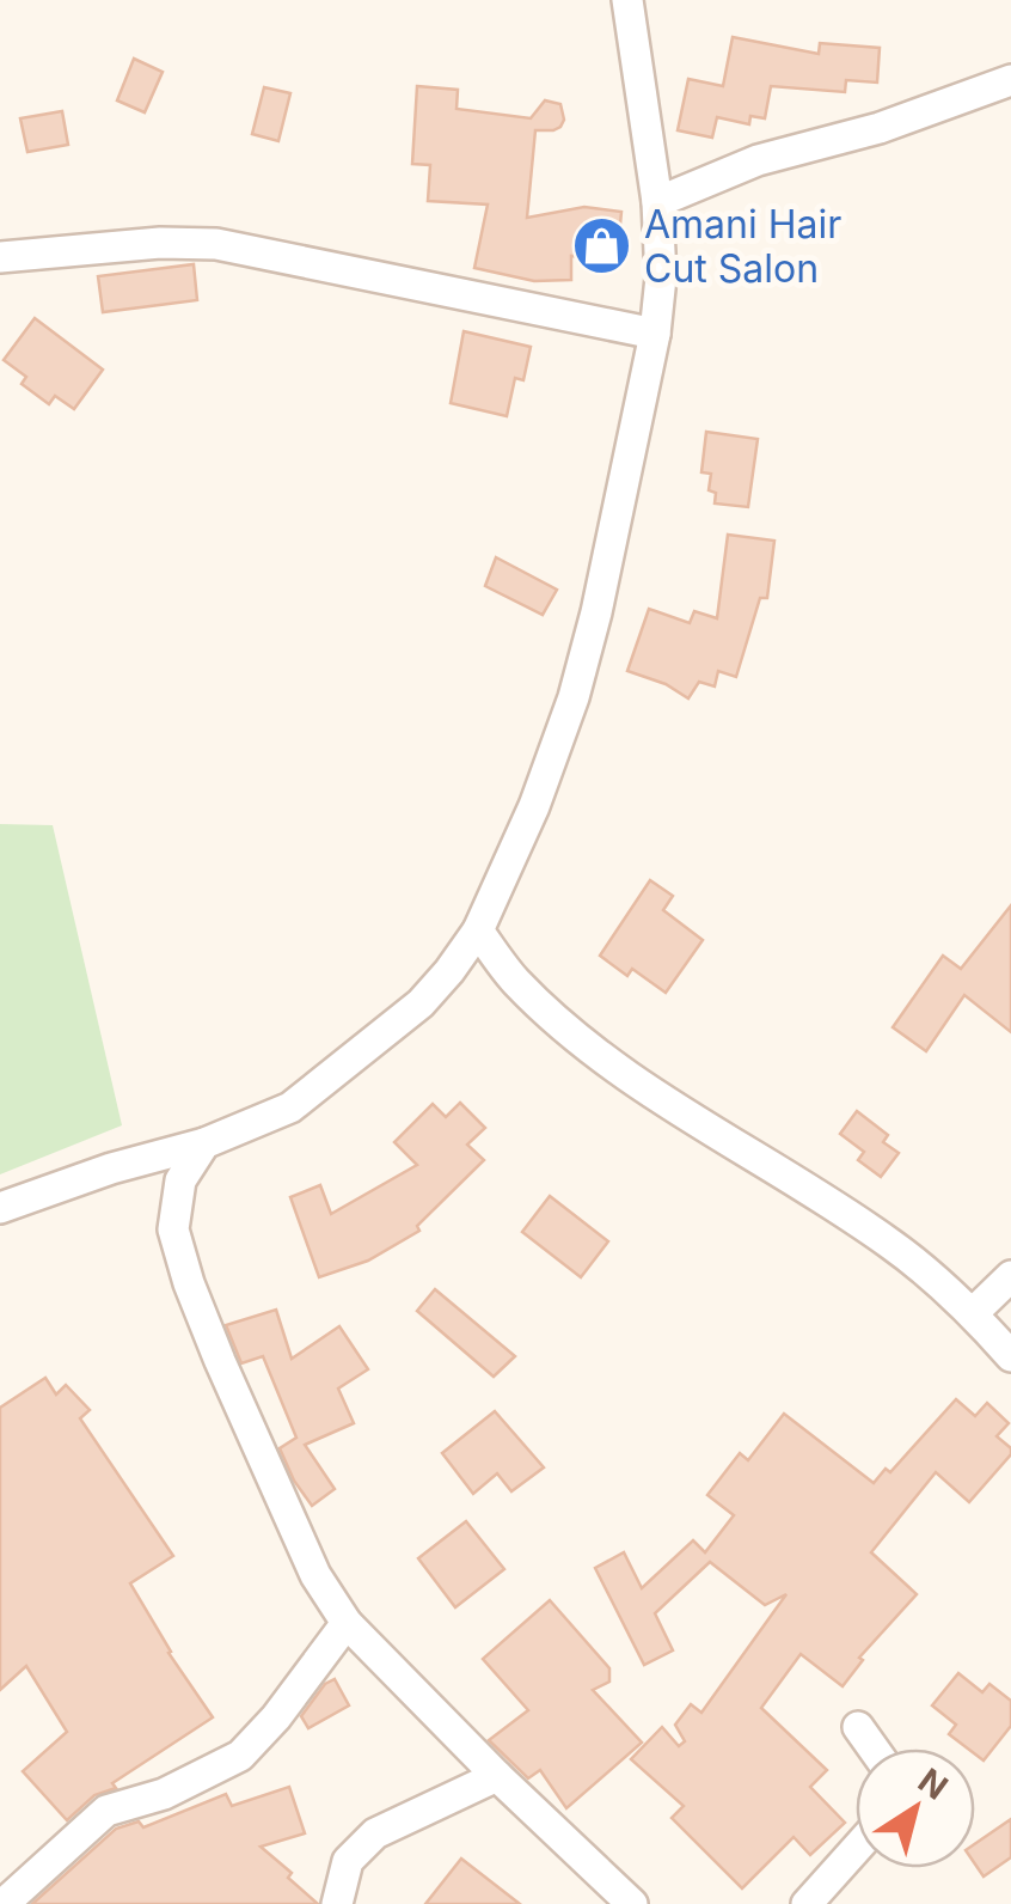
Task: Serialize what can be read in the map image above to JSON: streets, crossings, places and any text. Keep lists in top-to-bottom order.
{
  "places": {
    "shop": ["Amani Hair Cut Salon"]
  },
  "north": "top right"
}
